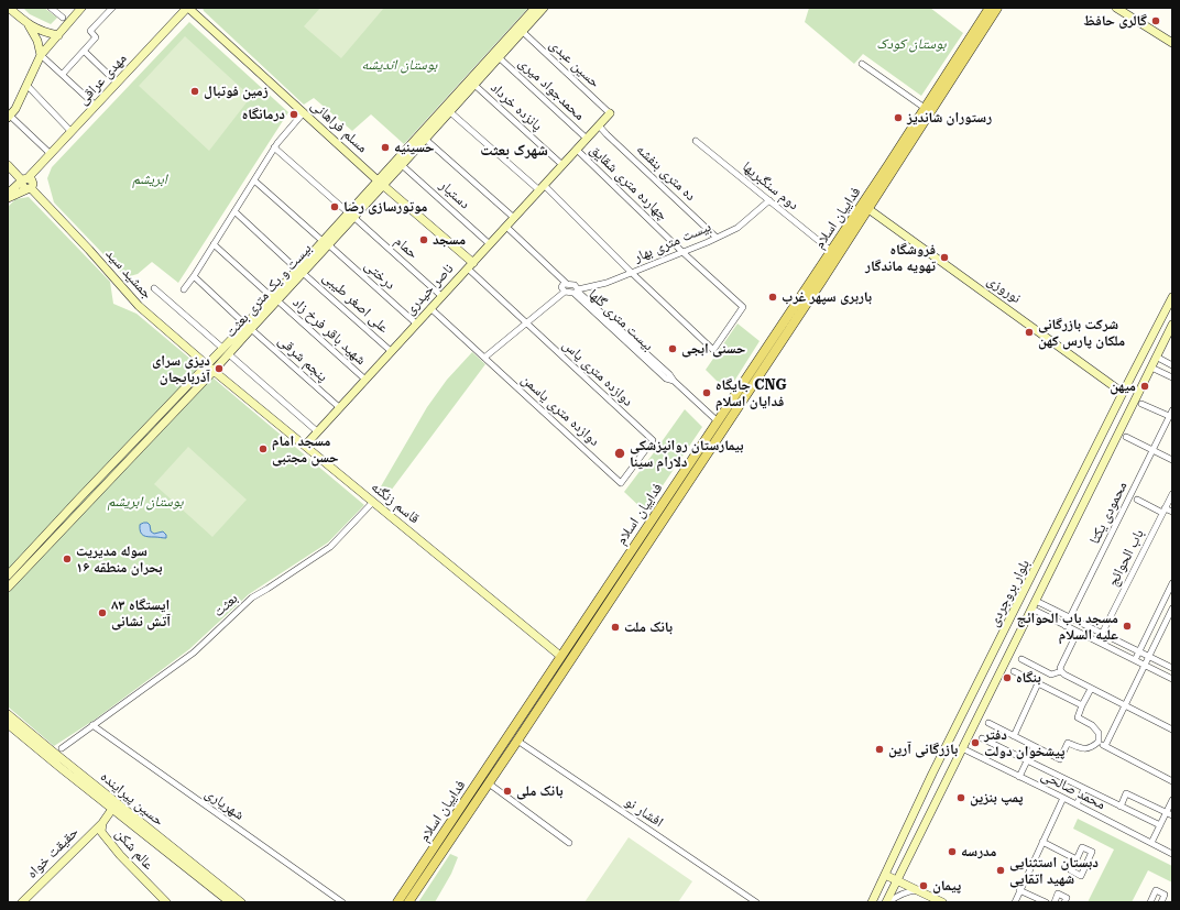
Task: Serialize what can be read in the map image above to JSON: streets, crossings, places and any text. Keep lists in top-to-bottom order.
{
  "streets": {
    "main road": [
      "مهدی عراقی",
      "مسلم فراهانی",
      "فداییان اسلام",
      "جمشید سید",
      "ناصر حیدری",
      "نوروزی",
      "بیست و یک متری بعثت",
      "قاسم زنگنه",
      "بلوار بروجردی",
      "حسین پیراینده",
      "عالم شکن",
      "حقیقت خواه"
    ],
    "street": [
      "حسین عبدی",
      "محمدجواد میری",
      "پانزده خرداد",
      "ده متری بنفشه",
      "چهارده متری شقایق",
      "دوم سنگبریها",
      "دستیار",
      "بیست متری بهار",
      "حمام",
      "درختی",
      "علی اصغر طیبی",
      "بیست متری گلها",
      "شهید باقر فرخ زاد",
      "پنجم شرقی",
      "دوازده متری یاس",
      "دوازده متری یاسمن",
      "محمودی یکتا",
      "باب الحوائج",
      "بعثت",
      "محمد صالحی",
      "شهریاری",
      "افشار نو"
    ]
  },
  "crossings": [
    ["حسین عبدی", "ناصر حیدری"],
    ["حسین عبدی", "بیست و یک متری بعثت"],
    ["مهدی عراقی", "مسلم فراهانی"],
    ["مهدی عراقی", "جمشید سید"],
    ["محمدجواد میری", "ناصر حیدری"],
    ["محمدجواد میری", "بیست و یک متری بعثت"],
    ["پانزده خرداد", "ناصر حیدری"],
    ["پانزده خرداد", "بیست و یک متری بعثت"],
    ["مسلم فراهانی", "ناصر حیدری"],
    ["مسلم فراهانی", "بیست و یک متری بعثت"],
    ["مسلم فراهانی", "دوازده متری یاس"],
    ["ده متری بنفشه", "بیست متری بهار"],
    ["ده متری بنفشه", "ناصر حیدری"],
    ["چهارده متری شقایق", "بیست متری بهار"],
    ["چهارده متری شقایق", "ناصر حیدری"],
    ["دوم سنگبریها", "فداییان اسلام"],
    ["دوم سنگبریها", "بیست متری بهار"],
    ["دستیار", "ناصر حیدری"],
    ["دستیار", "بیست و یک متری بعثت"],
    ["فداییان اسلام", "نوروزی"],
    ["فداییان اسلام", "بیست متری گلها"],
    ["فداییان اسلام", "قاسم زنگنه"],
    ["فداییان اسلام", "افشار نو"],
    ["بیست متری بهار", "بیست متری گلها"],
    ["حمام", "ناصر حیدری"],
    ["حمام", "بیست و یک متری بعثت"],
    ["جمشید سید", "بیست و یک متری بعثت"],
    ["جمشید سید", "قاسم زنگنه"],
    ["درختی", "ناصر حیدری"],
    ["درختی", "بیست و یک متری بعثت"],
    ["ناصر حیدری", "علی اصغر طیبی"],
    ["ناصر حیدری", "شهید باقر فرخ زاد"],
    ["ناصر حیدری", "پنجم شرقی"],
    ["ناصر حیدری", "دوازده متری یاس"],
    ["ناصر حیدری", "قاسم زنگنه"],
    ["نوروزی", "بلوار بروجردی"],
    ["بیست و یک متری بعثت", "علی اصغر طیبی"],
    ["بیست و یک متری بعثت", "شهید باقر فرخ زاد"],
    ["بیست و یک متری بعثت", "پنجم شرقی"],
    ["بیست و یک متری بعثت", "قاسم زنگنه"],
    ["دوازده متری یاس", "دوازده متری یاسمن"],
    ["قاسم زنگنه", "بعثت"],
    ["بلوار بروجردی", "محمد صالحی"],
    ["بعثت", "شهریاری"],
    ["حسین پیراینده", "عالم شکن"],
    ["عالم شکن", "حقیقت خواه"]
  ],
  "districts": ["شهرک بعثت"],
  "parks": [
    "بوستان کودک",
    "بوستان اندیشه",
    "ابریشم",
    "بوستان ابریشم"
  ],
  "places": [
    "گالری حافظ",
    "زمین فوتبال",
    "درمانگاه",
    "رستوران شاندیز",
    "حسینیه",
    "موتورسازی رضا",
    "مسجد",
    "فروشگاه تهویه ماندگار",
    "باربری سپهر غرب",
    "شرکت بازرگانی ملکان پارس کهن",
    "حسنی ابجی",
    "دیزی سرای آذربایجان",
    "میهن",
    "جایگاه CNG فدایان اسلام",
    "مسجد امام حسن مجتبی",
    "بیمارستان روانپزشکی دلارام سینا",
    "سوله مدیریت بحران منطقه ۱۶",
    "ایستگاه ۸۳ آتش نشانی",
    "مسجد باب الحوائج علیه السلام",
    "بانک ملت",
    "بنگاه",
    "دفتر پیشخوان دولت",
    "بازرگانی آرین",
    "بانک ملی",
    "پمپ بنزین",
    "مدرسه",
    "دبستان استثنایی شهید اتقایی",
    "پیمان"
  ]
}
